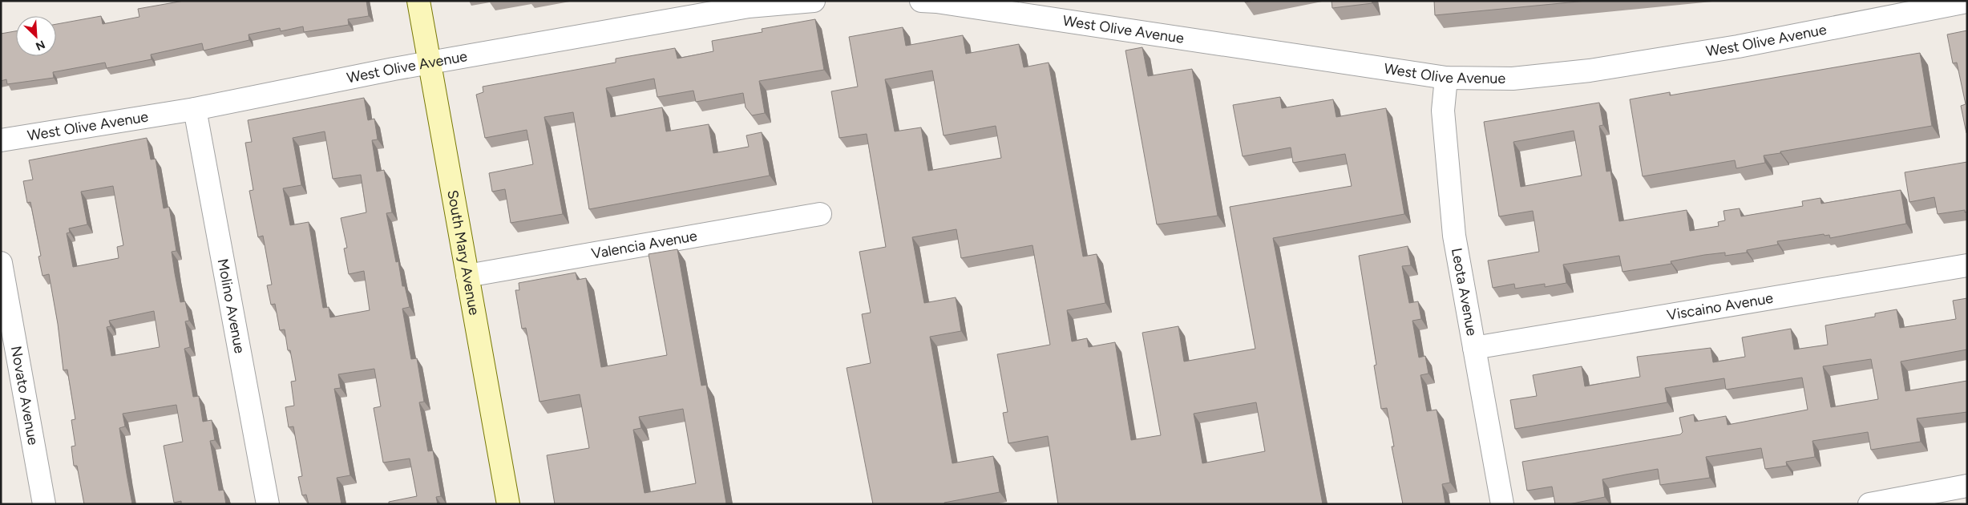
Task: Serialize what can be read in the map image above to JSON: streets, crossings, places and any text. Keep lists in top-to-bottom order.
{
  "streets": {
    "main road": ["South Mary Avenue"],
    "street": [
      "West Olive Avenue",
      "Valencia Avenue",
      "Leota Avenue",
      "Molino Avenue",
      "Viscaino Avenue",
      "Novato Avenue"
    ]
  },
  "crossings": [
    ["West Olive Avenue", "South Mary Avenue"],
    ["West Olive Avenue", "Leota Avenue"],
    ["West Olive Avenue", "Molino Avenue"],
    ["Valencia Avenue", "South Mary Avenue"],
    ["Leota Avenue", "Viscaino Avenue"]
  ],
  "north": "bottom right"
}
